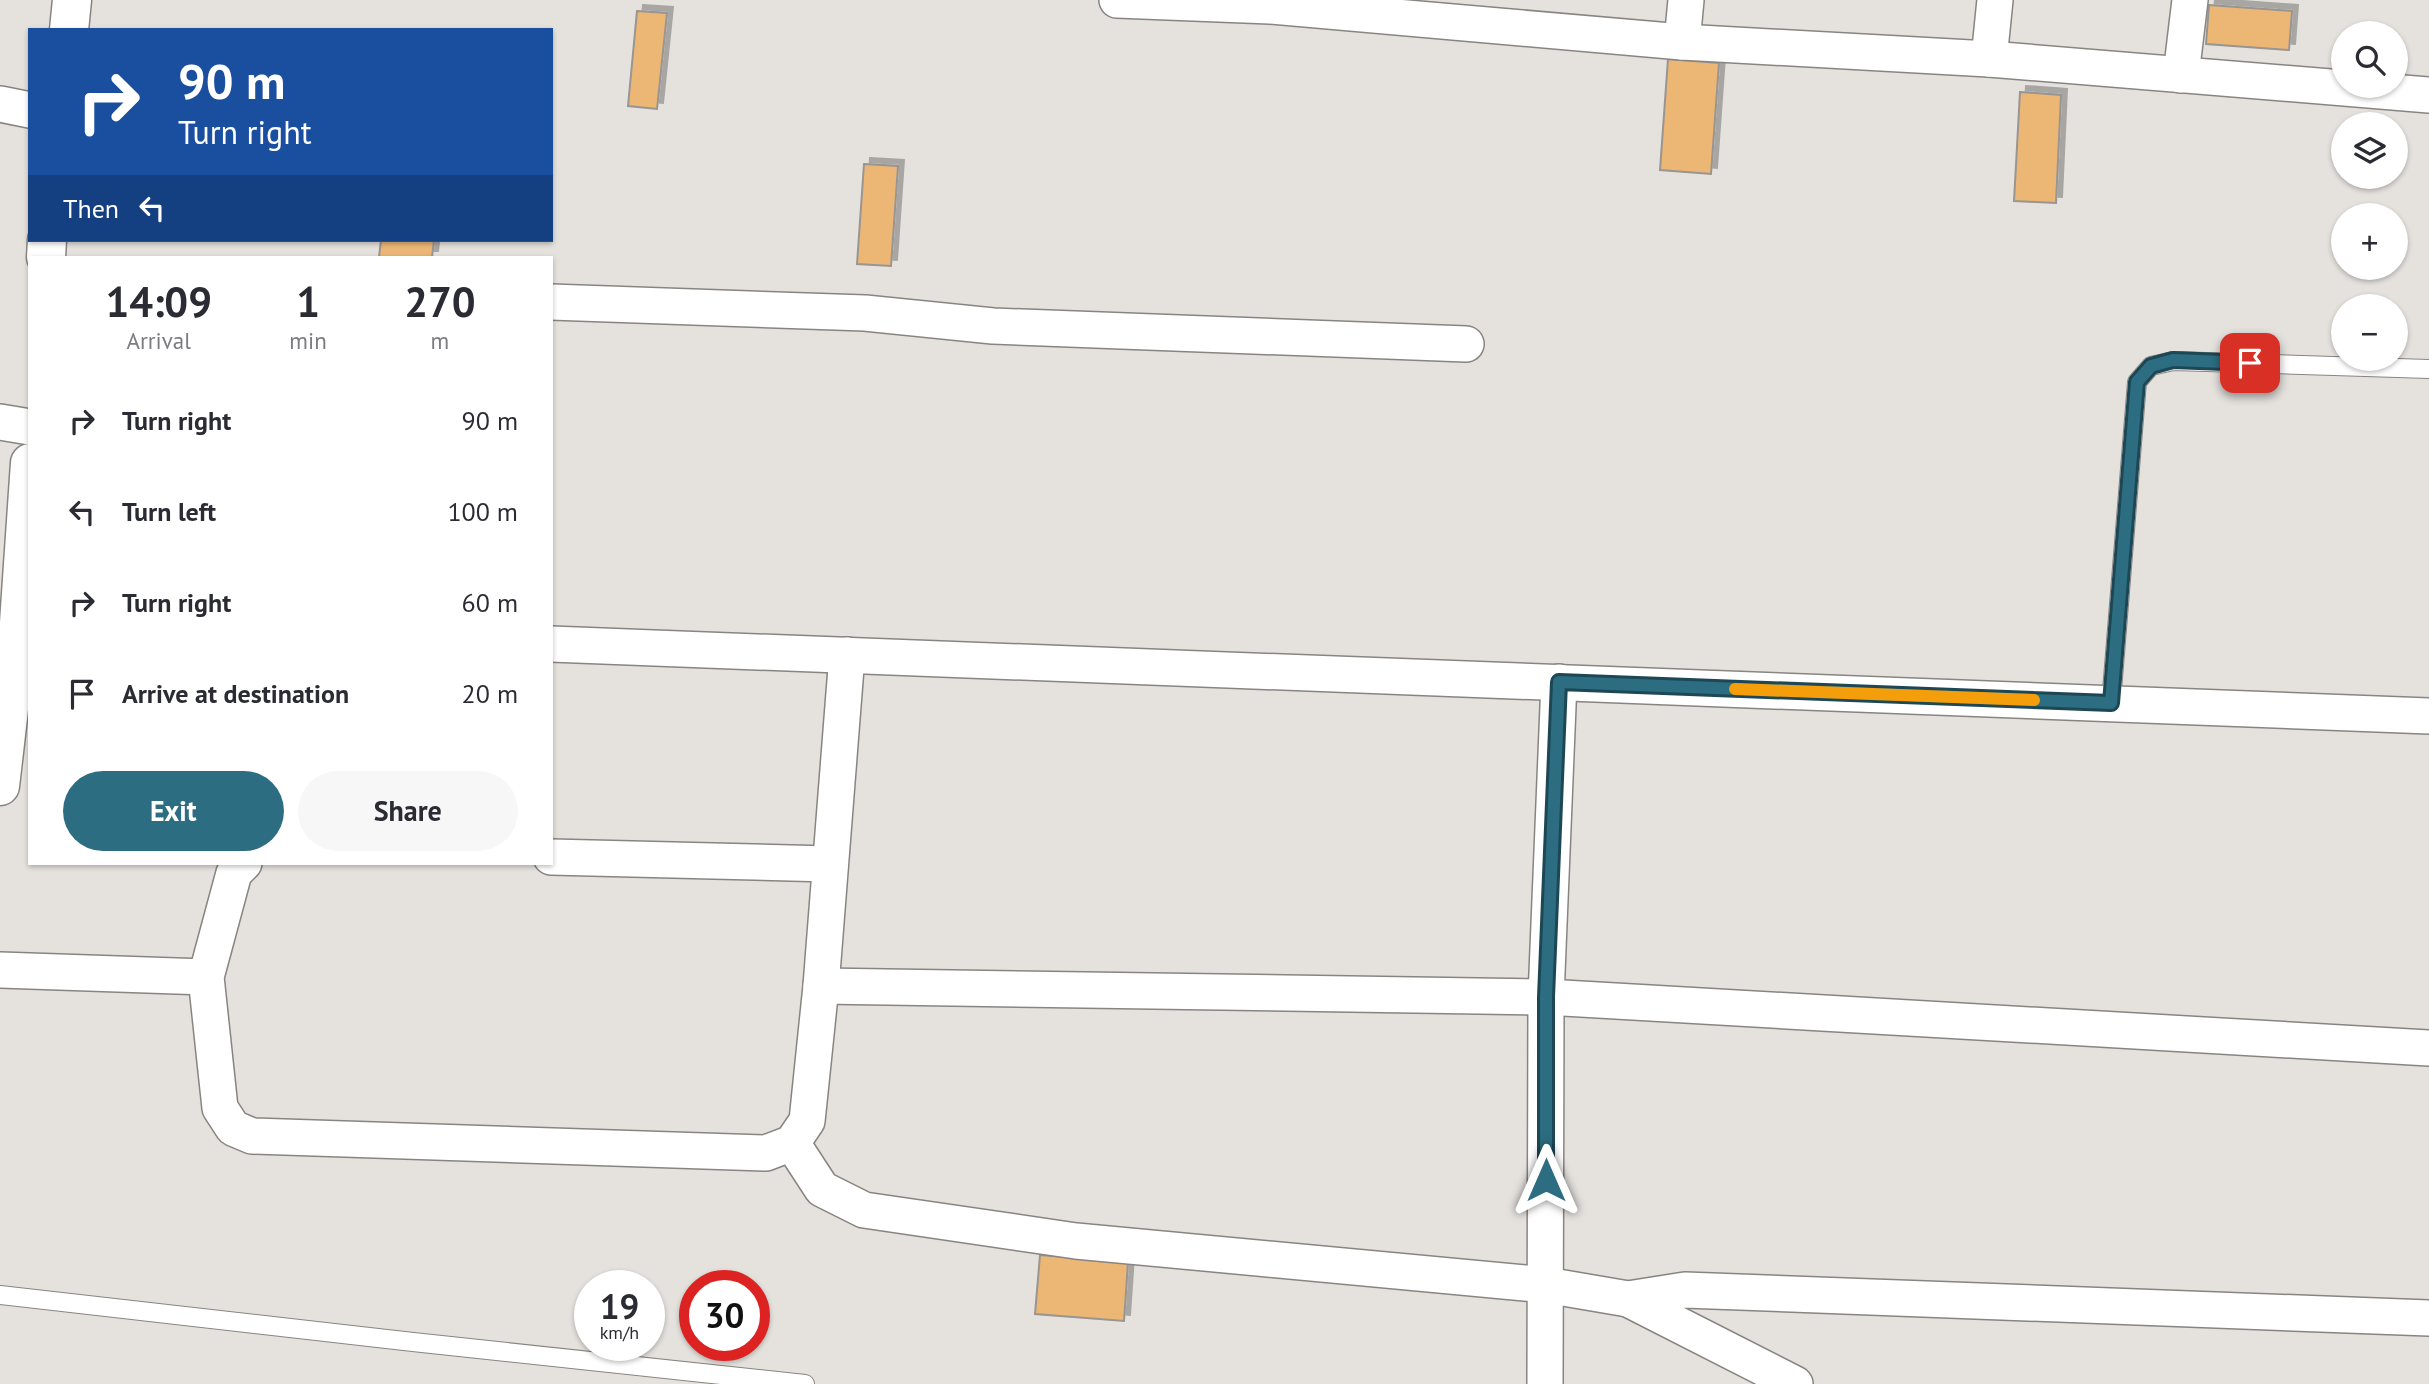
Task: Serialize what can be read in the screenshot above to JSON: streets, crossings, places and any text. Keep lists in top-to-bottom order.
{
  "page": {
    "map_buttons": ["+", "−"],
    "turn": ["90 m", "Turn right"],
    "then": "Then",
    "eta": [
      "14:09",
      "Arrival",
      "1",
      "min",
      "270",
      "m"
    ],
    "list": [
      {
        "name": "Turn right",
        "value": "90 m"
      },
      {
        "name": "Turn left",
        "value": "100 m"
      },
      {
        "name": "Turn right",
        "value": "60 m"
      },
      {
        "name": "Arrive at destination",
        "value": "20 m"
      }
    ],
    "buttons": ["Exit", "Share"],
    "speed": "19 km/h",
    "limit": "30"
  }
}
